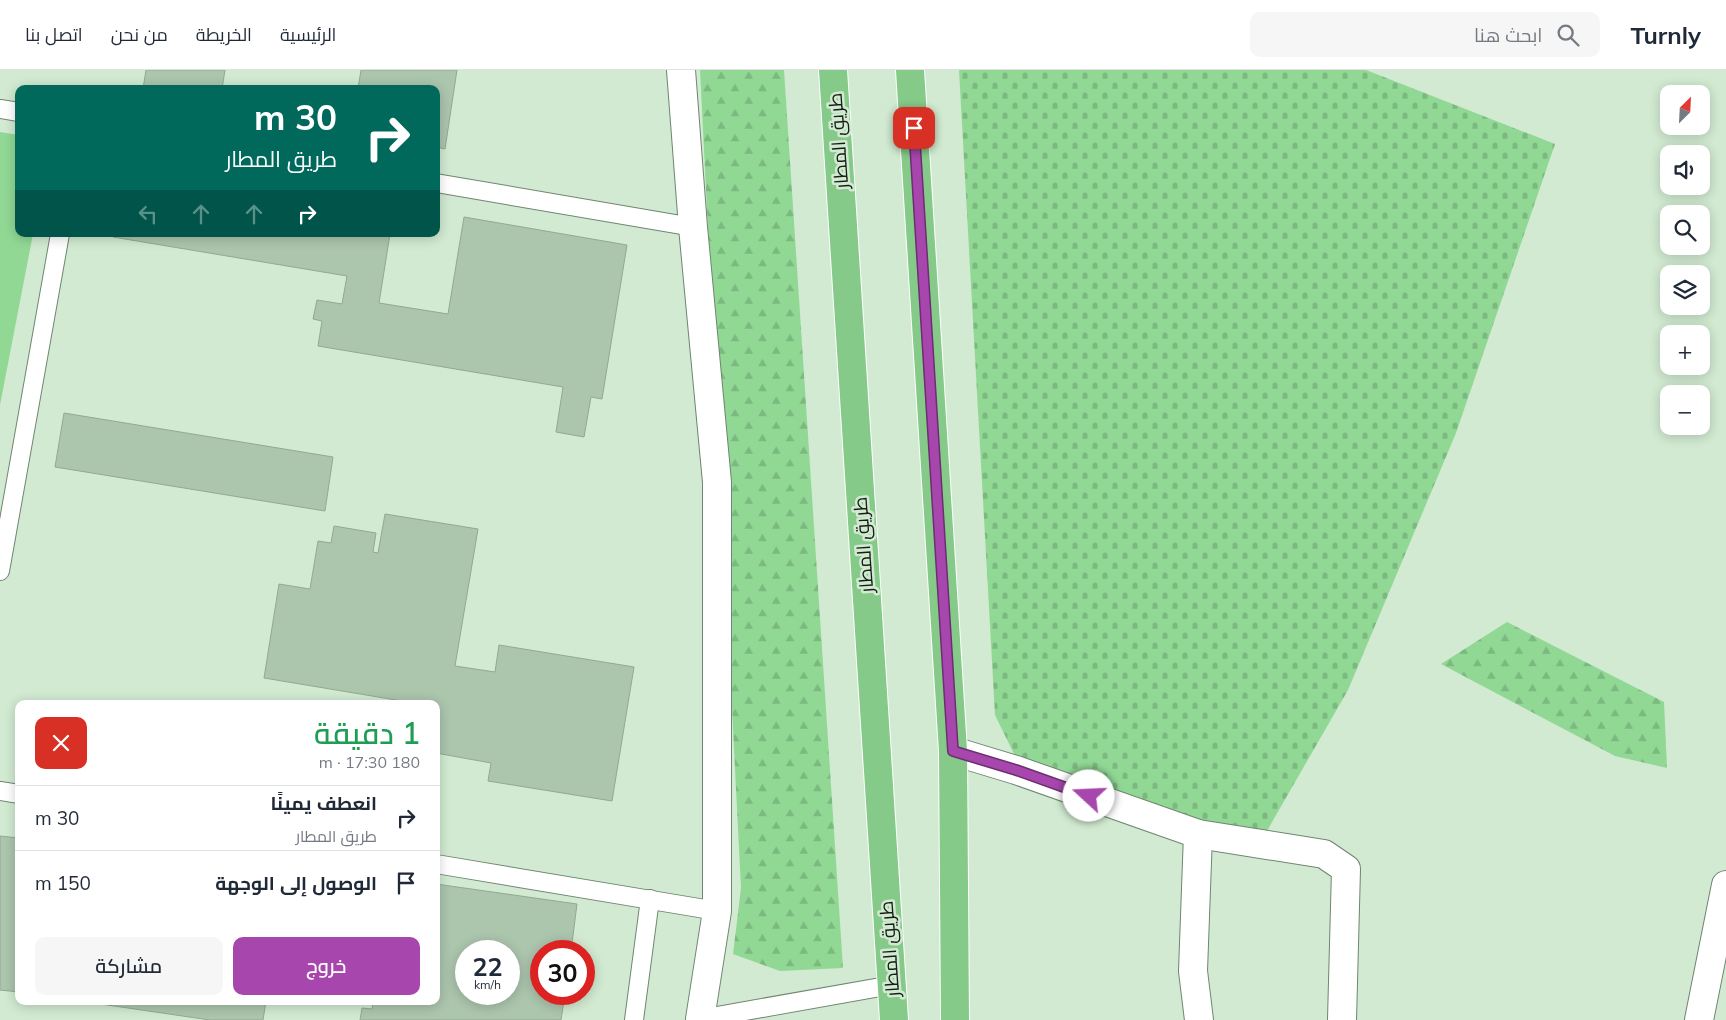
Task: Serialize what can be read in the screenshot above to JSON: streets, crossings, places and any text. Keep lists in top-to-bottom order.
{
  "streets": {
    "highway": ["طريق المطار"]
  },
  "north": "top right",
  "page": {
    "header": "Turnly",
    "search": "ابحث هنا",
    "nav": [
      "الرئيسية",
      "الخريطة",
      "من نحن",
      "اتصل بنا"
    ],
    "map_buttons": ["+", "−"],
    "turn": ["30 m", "طريق المطار"],
    "heading": ["1 دقيقة", "180 m · 17:30"],
    "list": [
      {
        "name": "انعطف يمينًا",
        "note": "طريق المطار",
        "value": "30 m"
      },
      {
        "name": "الوصول إلى الوجهة",
        "value": "150 m"
      }
    ],
    "buttons": ["خروج", "مشاركة"],
    "speed": "22 km/h",
    "limit": "30"
  }
}
